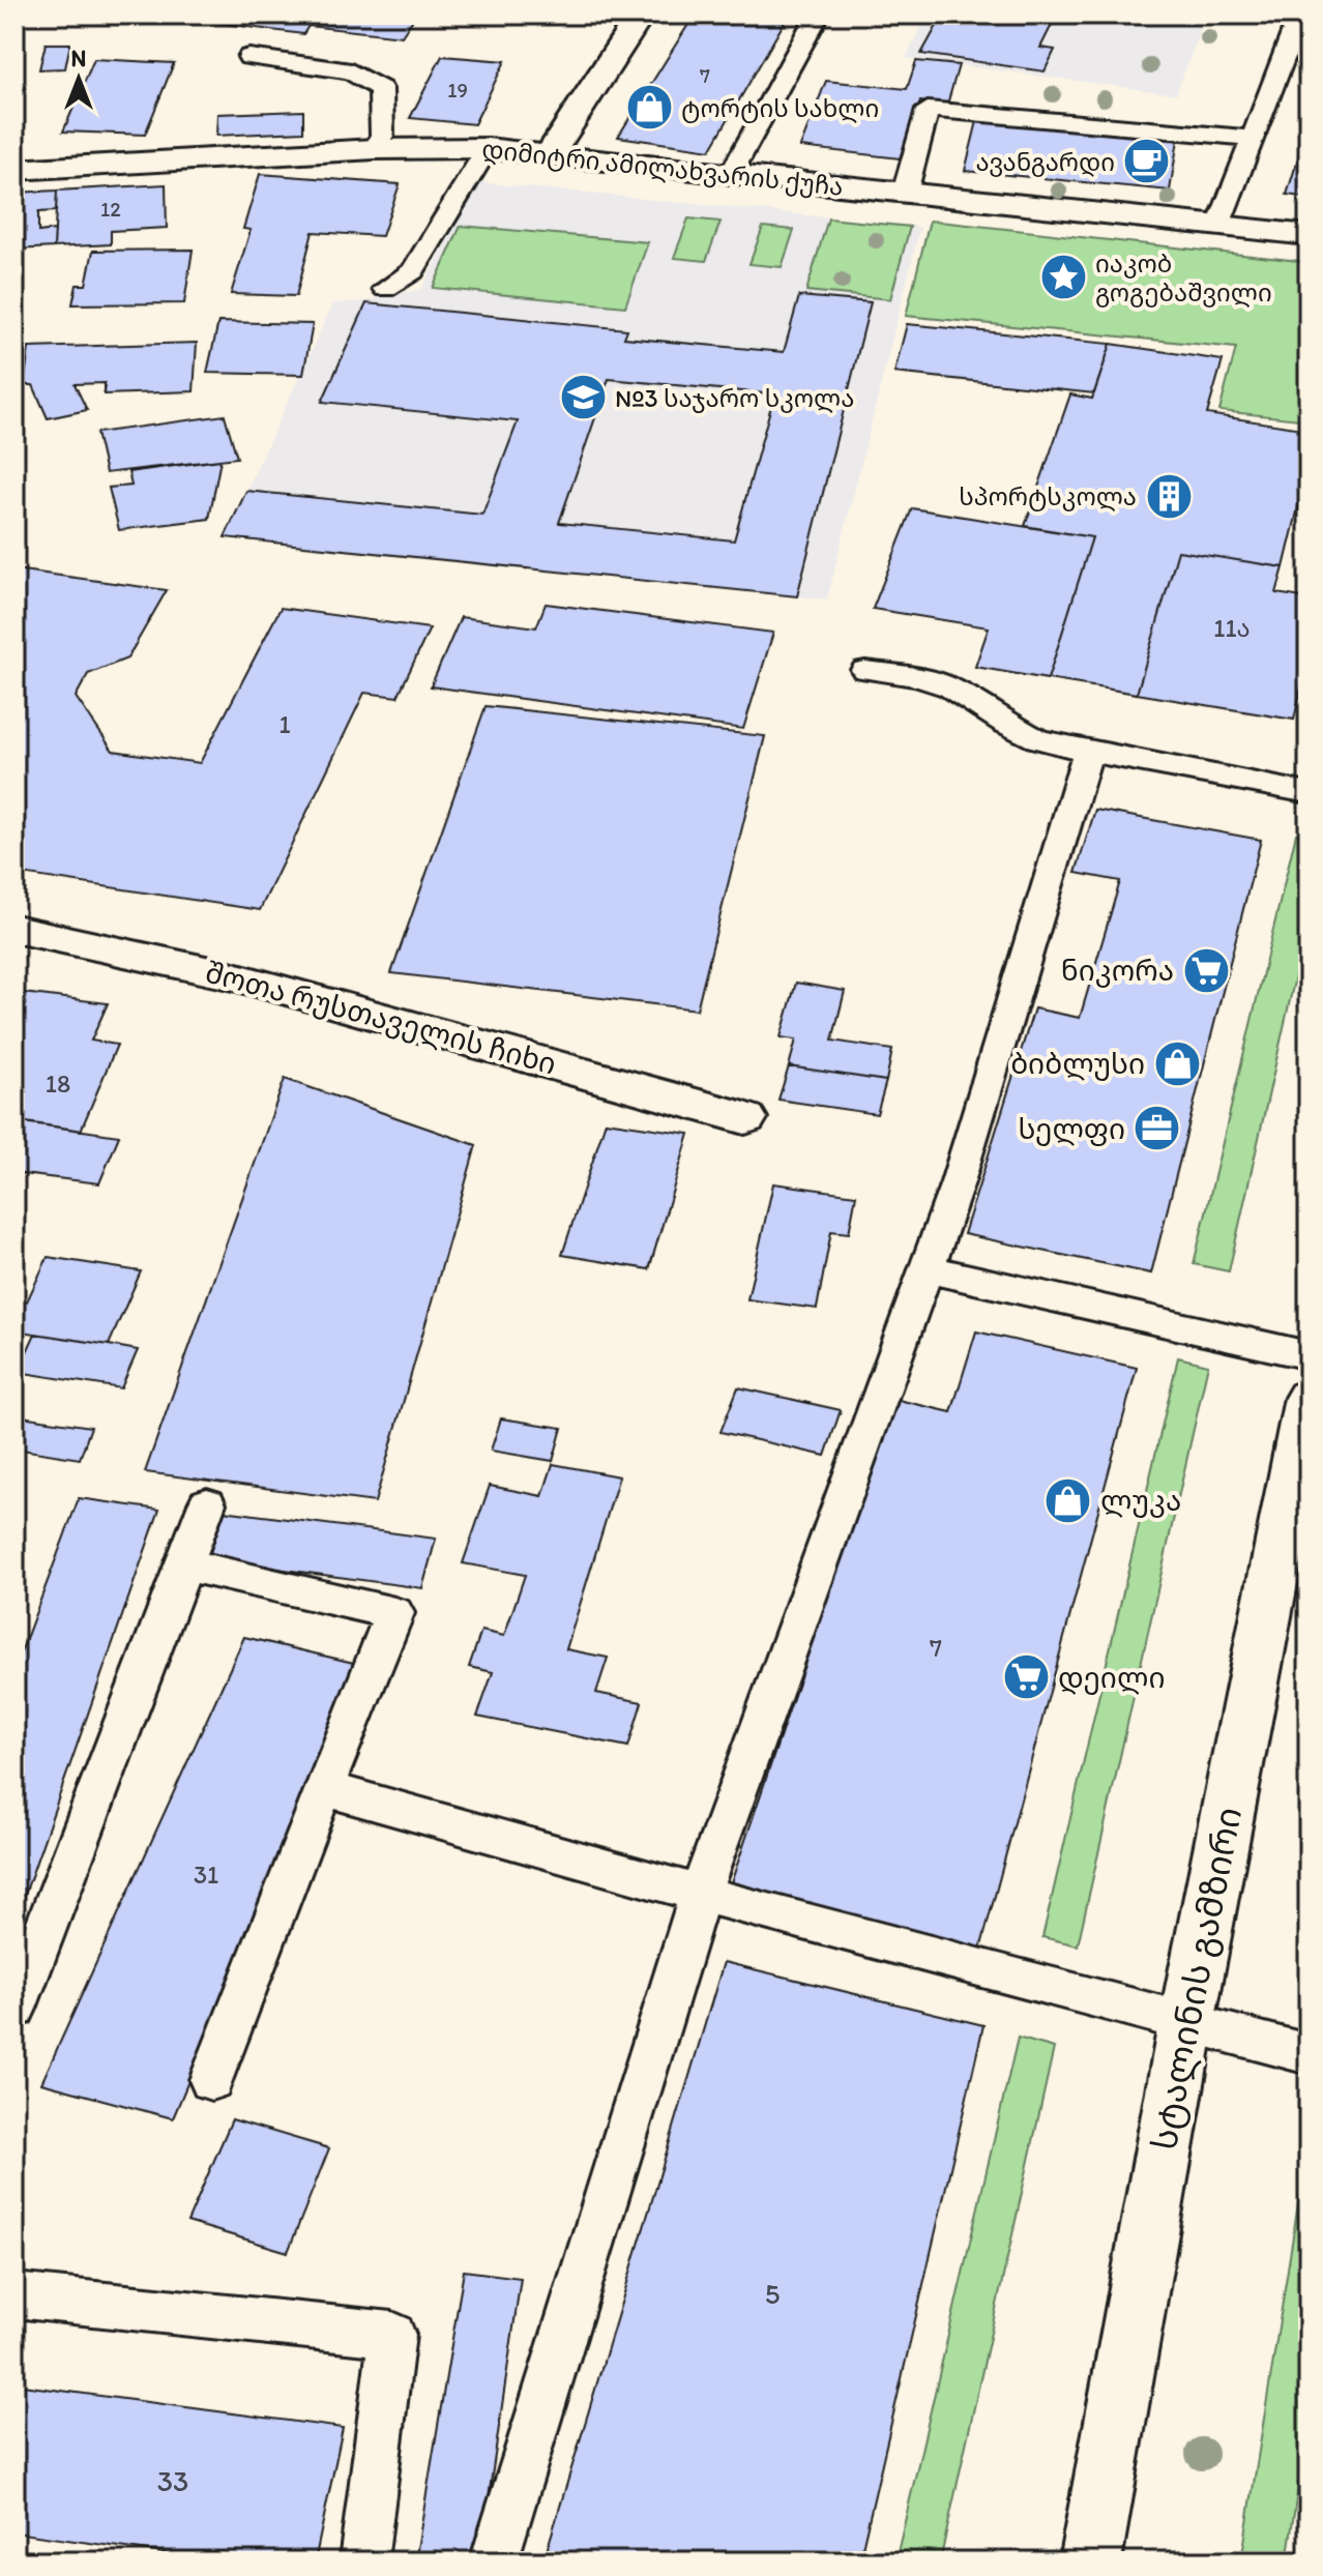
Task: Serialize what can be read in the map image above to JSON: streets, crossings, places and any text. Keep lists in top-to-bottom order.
{
  "streets": {
    "street": ["დიმიტრი ამილახვარის ქუჩა", "შოთა რუსთაველის ჩიხი", "სტალინის გამზირი"]
  },
  "places": {
    "shop": ["ტორტის სახლი", "ბიბლუსი", "ლუკა"],
    "cafe": ["ავანგარდი"],
    "place": ["იაკობ გოგებაშვილი"],
    "school or university": ["№3 საჯარო სკოლა"],
    "building": ["სპორტსკოლა"],
    "supermarket": ["ნიკორა", "დეილი"],
    "office": ["სელფი"]
  },
  "house_numbers": [
    "7",
    "19",
    "12",
    "11ა",
    "1",
    "18",
    "7",
    "31",
    "5",
    "33"
  ],
  "north": "top"
}
